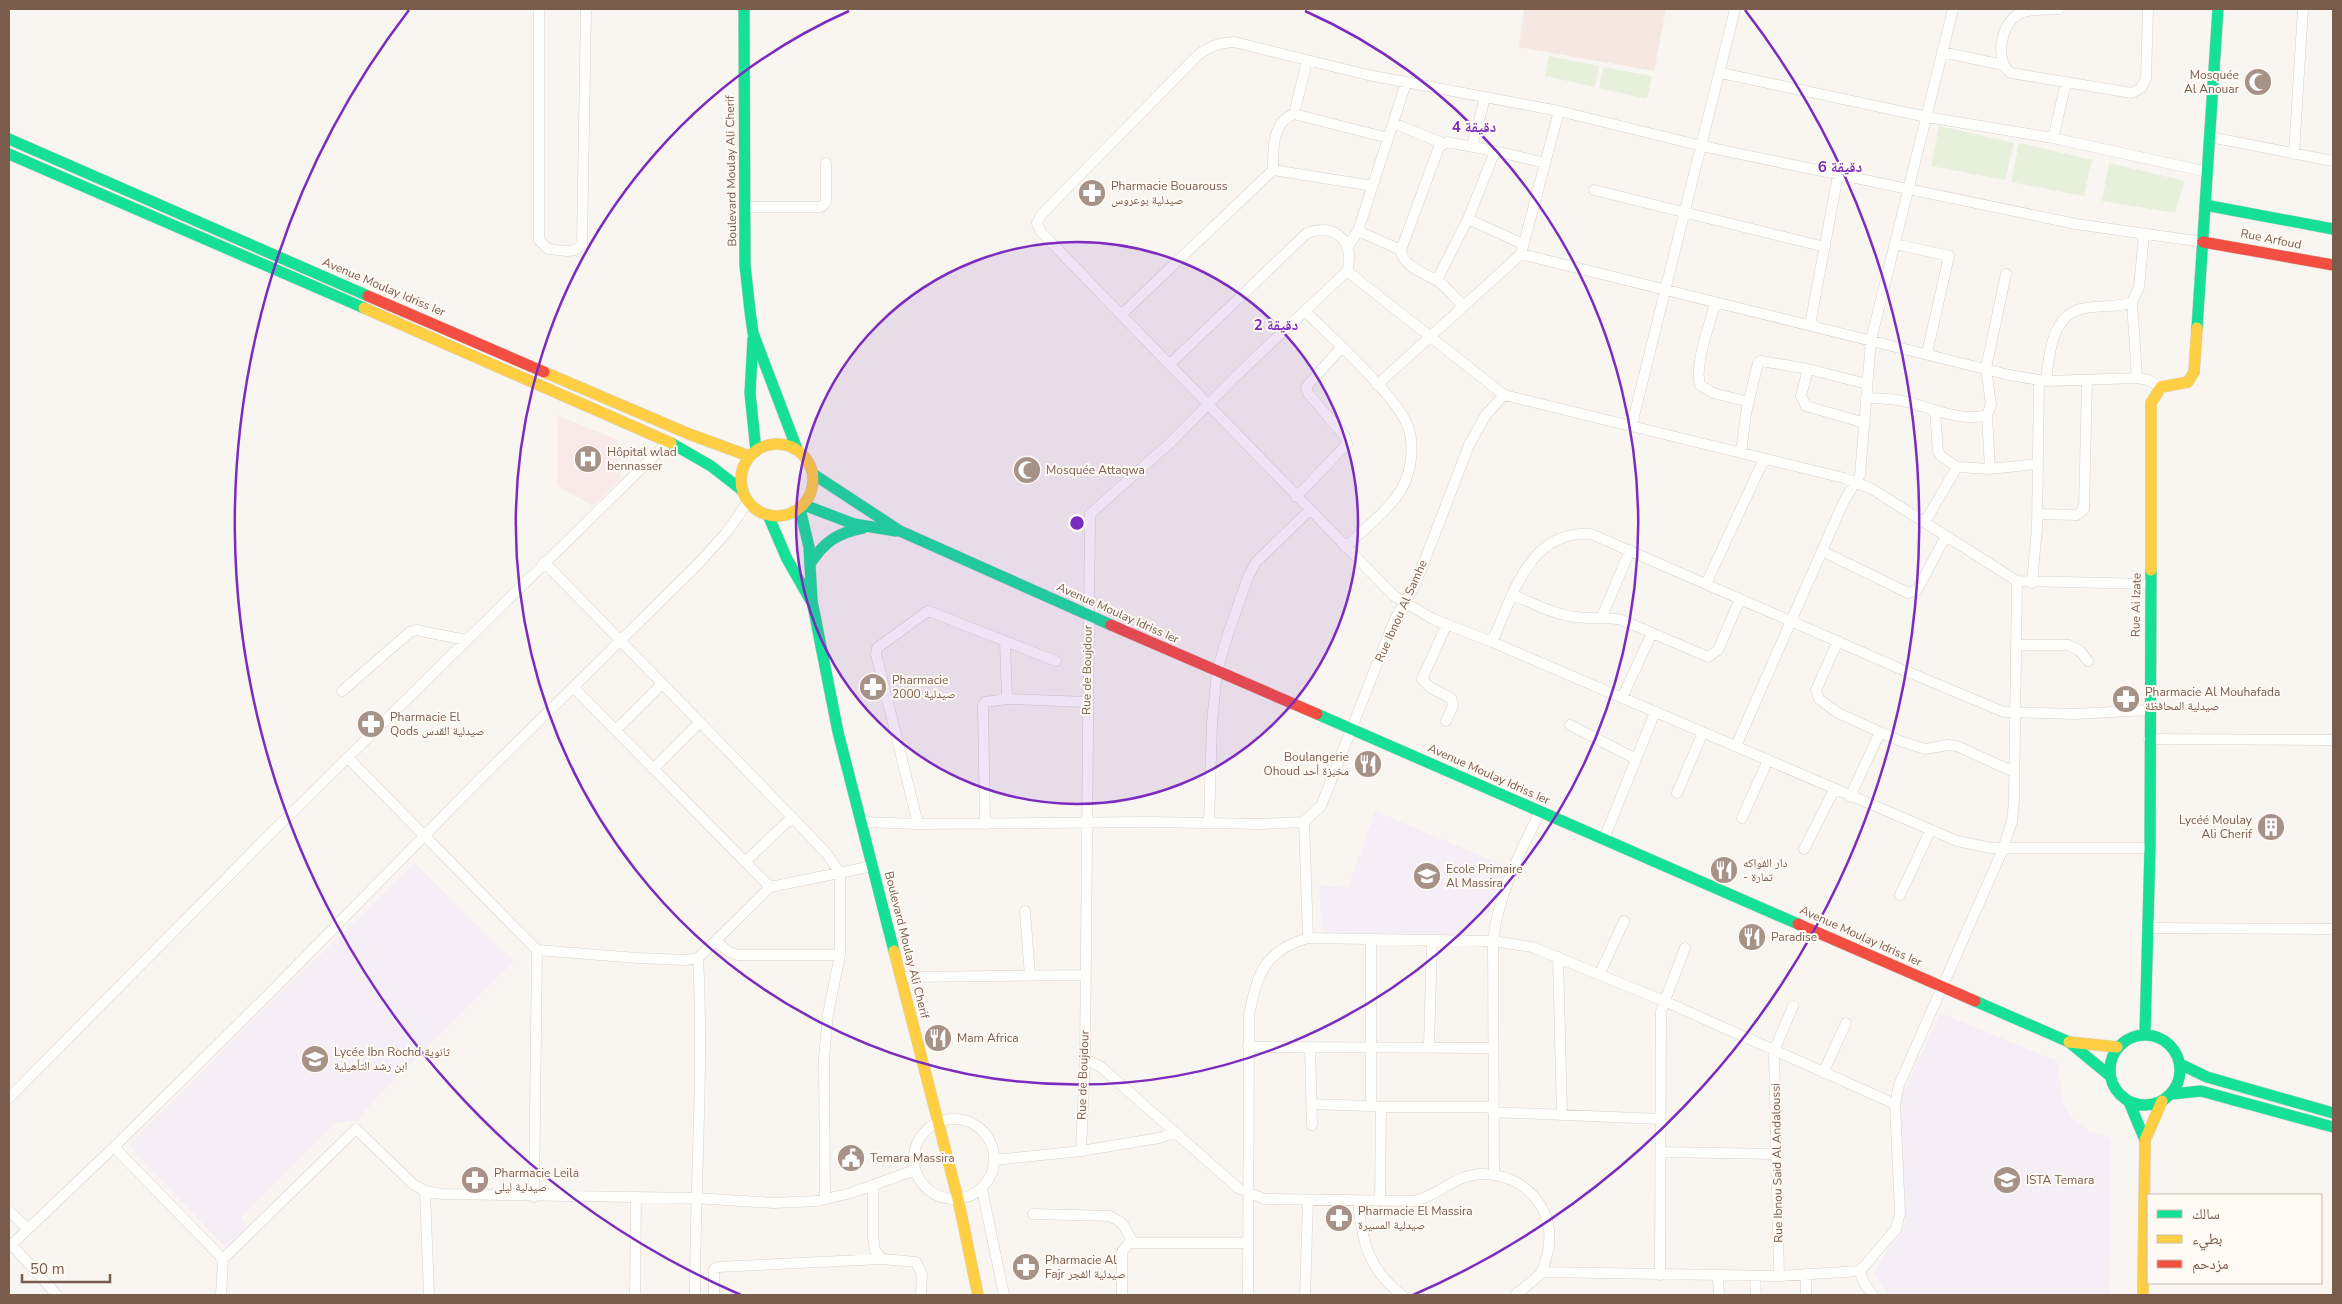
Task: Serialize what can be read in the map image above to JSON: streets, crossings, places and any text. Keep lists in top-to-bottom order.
{
  "streets": {
    "main road": [
      "Boulevard Moulay Ali Cherif",
      "Rue Arfoud",
      "Avenue Moulay Idriss Ier",
      "Rue Ai Izate"
    ],
    "street": ["Rue Ibnou Al Samhe", "Rue de Boujdour", "Rue Ibnou Said Al Andaloussi"]
  },
  "crossings": [
    ["Boulevard Moulay Ali Cherif", "Avenue Moulay Idriss Ier"],
    ["Avenue Moulay Idriss Ier", "Rue Ibnou Al Samhe"],
    ["Avenue Moulay Idriss Ier", "Rue de Boujdour"]
  ],
  "places": {
    "mosque": ["Mosquée Al Anouar", "Mosquée Attaqwa"],
    "pharmacy": [
      "Pharmacie Bouarouss صيدلية بوعروس",
      "Pharmacie 2000 صيدلية",
      "Pharmacie Al Mouhafada صيدلية المحافظة",
      "Pharmacie El Qods صيدلية القدس",
      "Pharmacie Leila صيدلية ليلى",
      "Pharmacie El Massira صيدلية المسيرة",
      "Pharmacie Al Fajr صيدلية الفجر"
    ],
    "hospital": ["Hôpital wlad bennasser"],
    "restaurant": [
      "Boulangerie Ohoud مخبزة أحد",
      "دار الفواكه - تمارة",
      "Paradise",
      "Mam Africa"
    ],
    "building": ["Lycéé Moulay Ali Cherif"],
    "school or university": ["Ecole Primaire Al Massira", "Lycée Ibn Rochd ثانوية ابن رشد التأهيلية", "ISTA Temara"],
    "public building": ["Temara Massira"]
  },
  "legend": ["سالك", "بطيء", "مزدحم"],
  "scale_bar": "50 m",
  "rings": ["4 دقيقة", "6 دقيقة", "2 دقيقة"]
}
